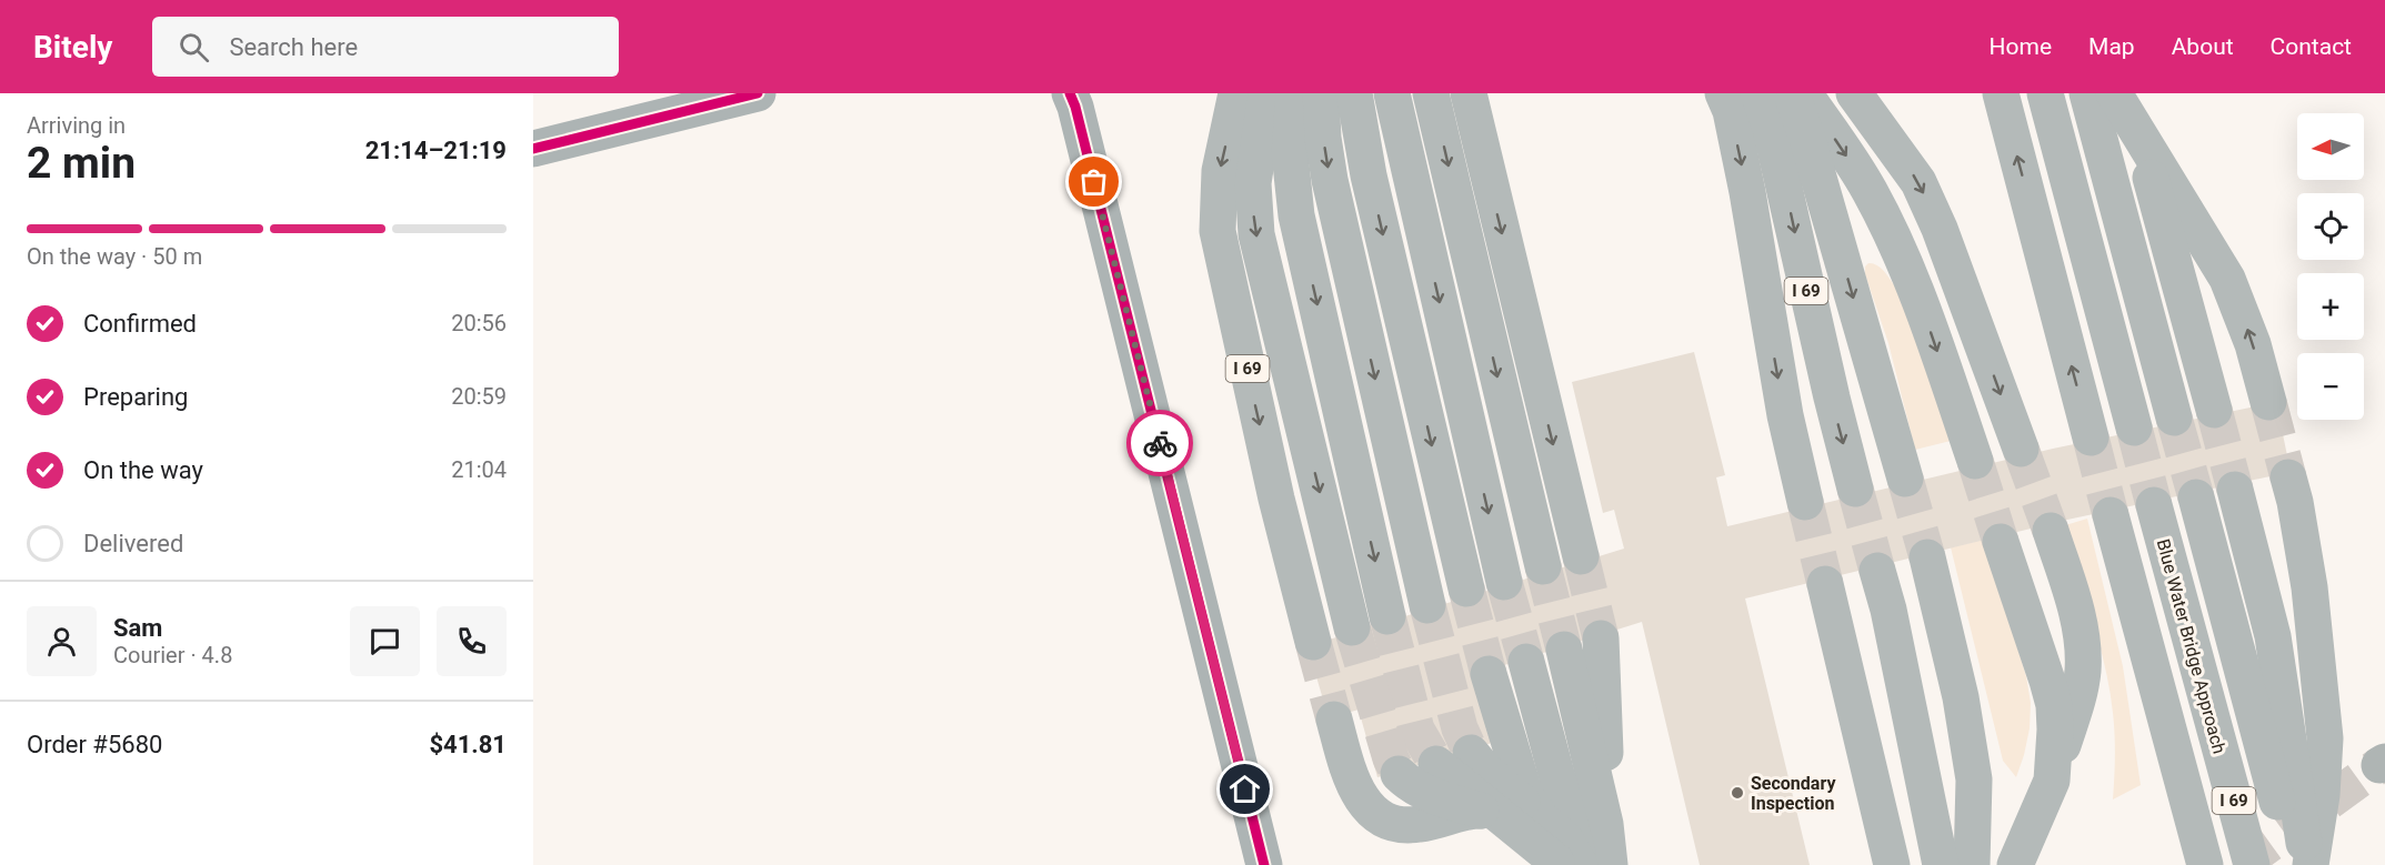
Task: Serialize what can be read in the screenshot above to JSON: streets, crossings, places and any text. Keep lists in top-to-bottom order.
{
  "streets": {
    "highway": ["I 69", "Blue Water Bridge Approach"]
  },
  "places": ["Secondary Inspection"],
  "north": "left",
  "page": {
    "header": "Bitely",
    "search": "Search here",
    "nav": [
      "Home",
      "Map",
      "About",
      "Contact"
    ],
    "heading": ["2 min", "Arriving in", "21:14–21:19"],
    "panel": [
      "Sam",
      "Courier · 4.8",
      "Order #5680",
      "$41.81"
    ],
    "map_buttons": ["+", "−"],
    "bar": "On the way · 50 m",
    "list": [
      ["Confirmed", "20:56"],
      ["Preparing", "20:59"],
      ["On the way", "21:04"],
      "Delivered"
    ]
  }
}
